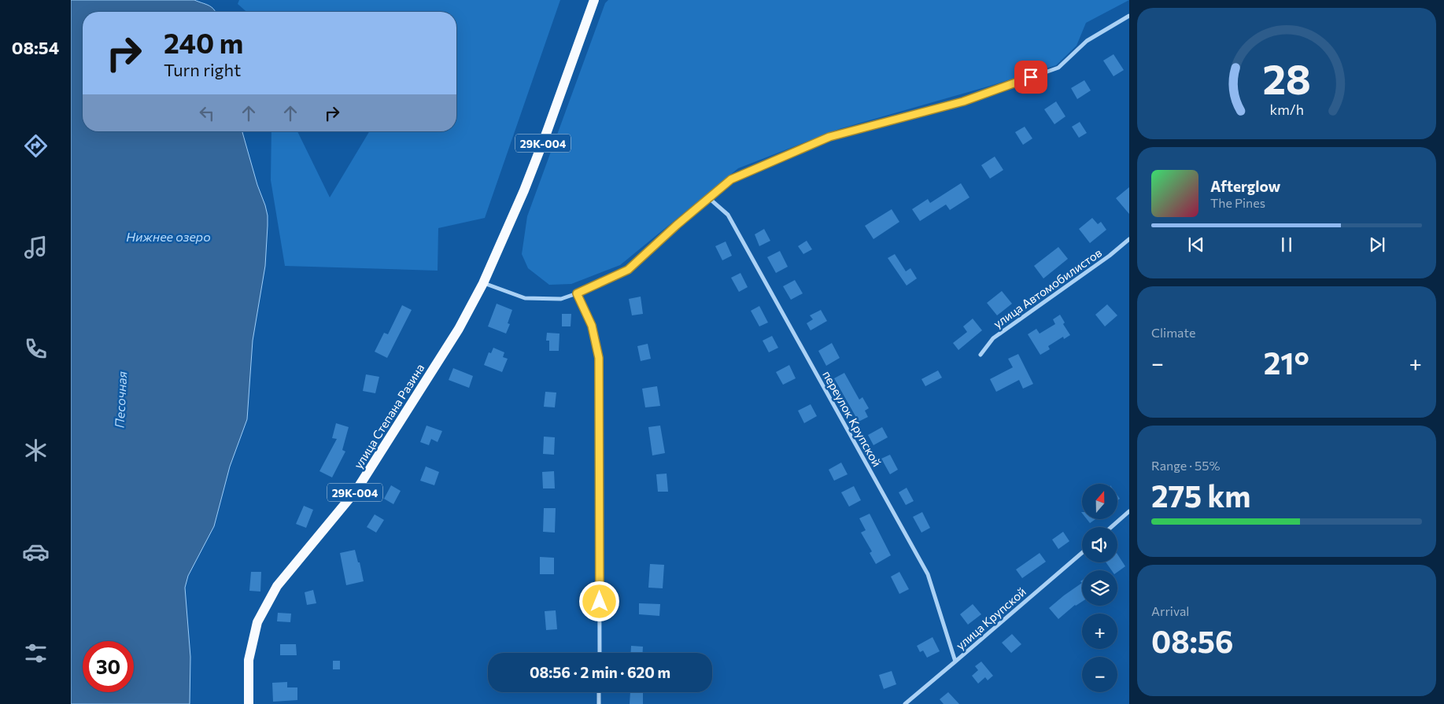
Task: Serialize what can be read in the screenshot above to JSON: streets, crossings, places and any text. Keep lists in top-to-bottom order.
{
  "streets": {
    "main road": ["29К-004", "улица Степана Разина"],
    "street": ["улица Автомобилистов", "переулок Крупской", "улица Крупской"]
  },
  "crossings": [
    ["29К-004", "улица Степана Разина"],
    ["переулок Крупской", "улица Крупской"]
  ],
  "water": ["Нижнее озеро", "Песочная"],
  "north": "top",
  "page": {
    "tabs": "08:54",
    "turn": ["240 m", "Turn right"],
    "song": ["Afterglow", "The Pines"],
    "tile": [
      "Climate",
      ["Range · 55%", "275 km"],
      ["Arrival", "08:56"]
    ],
    "heat": ["−", "21°", "+"],
    "map_buttons": ["+", "−"],
    "limit": "30",
    "trip": "08:56 · 2 min · 620 m",
    "gauge": ["28", "km/h"]
  }
}
